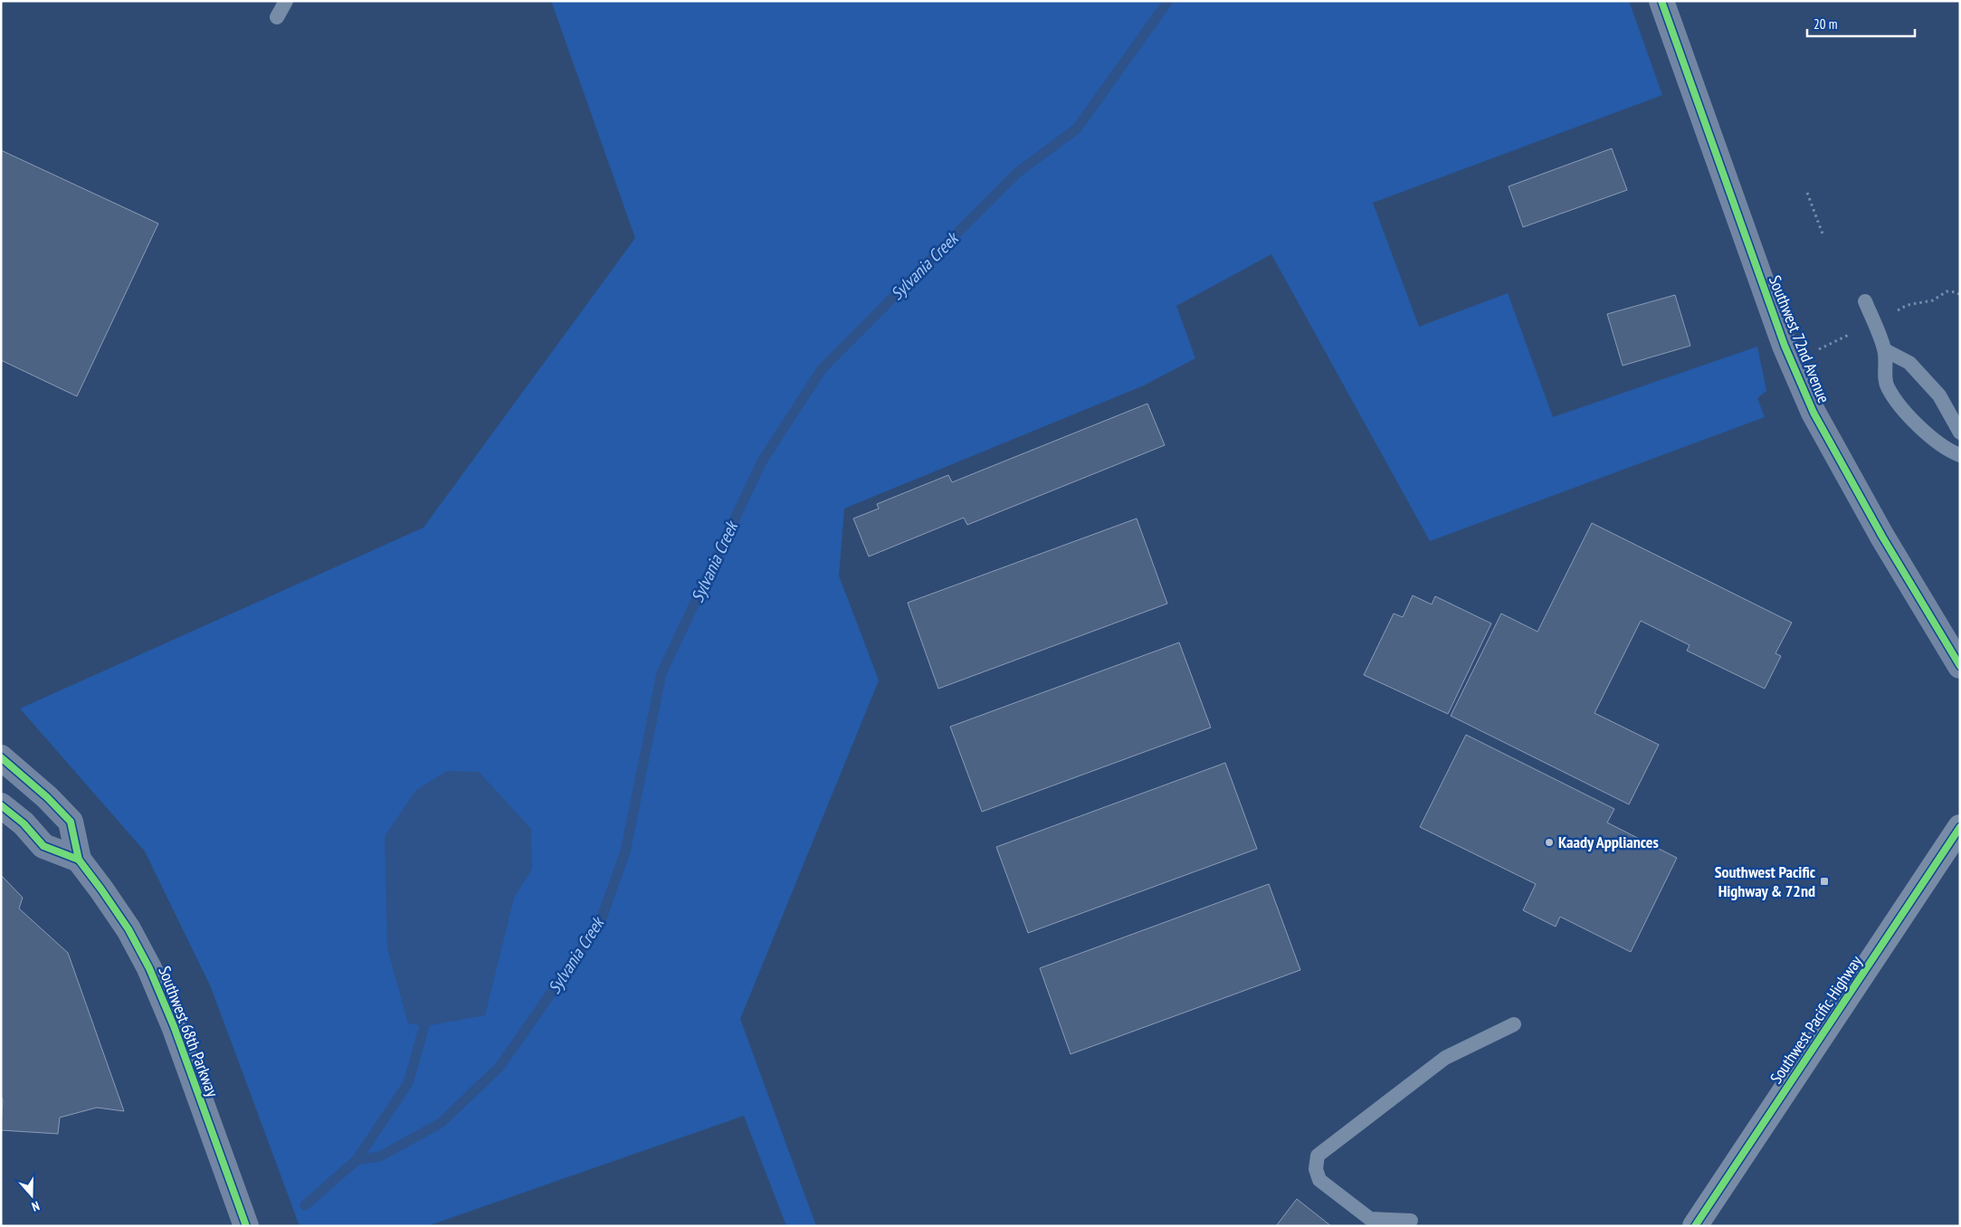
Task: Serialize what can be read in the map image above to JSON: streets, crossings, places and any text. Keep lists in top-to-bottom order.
{
  "streets": {
    "highway": ["Southwest Pacific Highway"],
    "main road": ["Southwest 72nd Avenue", "Southwest 68th Parkway"]
  },
  "water": ["Sylvania Creek"],
  "places": {
    "other": ["Kaady Appliances"],
    "transit": ["Southwest Pacific Highway & 72nd"]
  },
  "scale_bar": "20 m",
  "north": "bottom"
}
